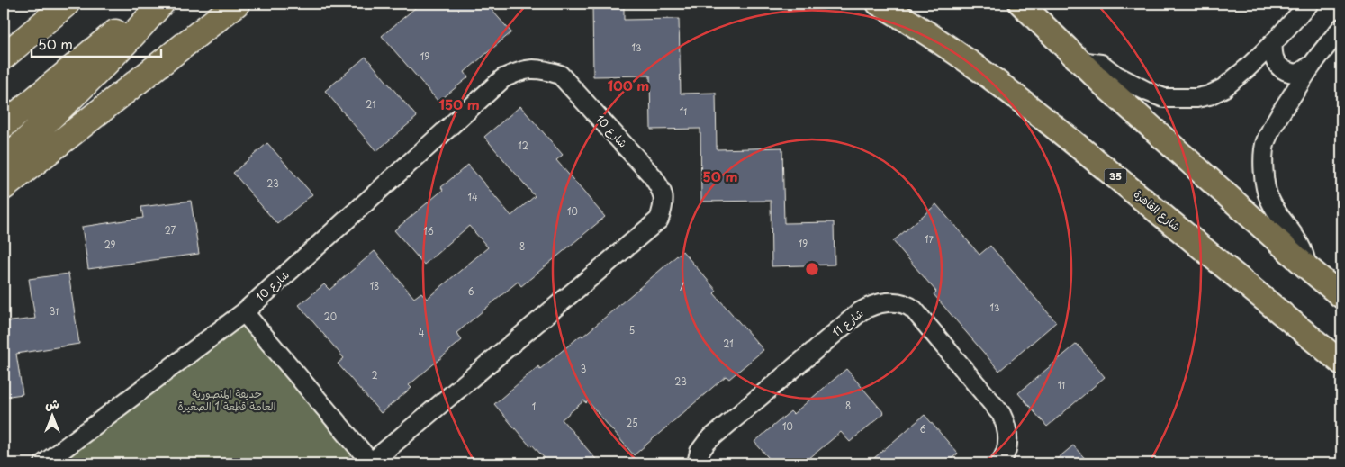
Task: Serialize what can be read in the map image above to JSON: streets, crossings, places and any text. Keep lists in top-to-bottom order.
{
  "streets": {
    "main road": ["35", "شارع القاهرة"],
    "street": ["شارع 10", "شارع 11"]
  },
  "parks": ["حديقة المنصورية العامة قطعة 1 الصغيرة"],
  "house_numbers": [
    "13",
    "19",
    "21",
    "11",
    "12",
    "23",
    "14",
    "10",
    "27",
    "16",
    "17",
    "19",
    "29",
    "8",
    "18",
    "7",
    "6",
    "13",
    "31",
    "20",
    "5",
    "4",
    "21",
    "3",
    "2",
    "23",
    "11",
    "8",
    "1",
    "25",
    "10",
    "6"
  ],
  "scale_bar": "50 m",
  "north": "top",
  "rings": ["100 m", "150 m", "50 m"]
}
